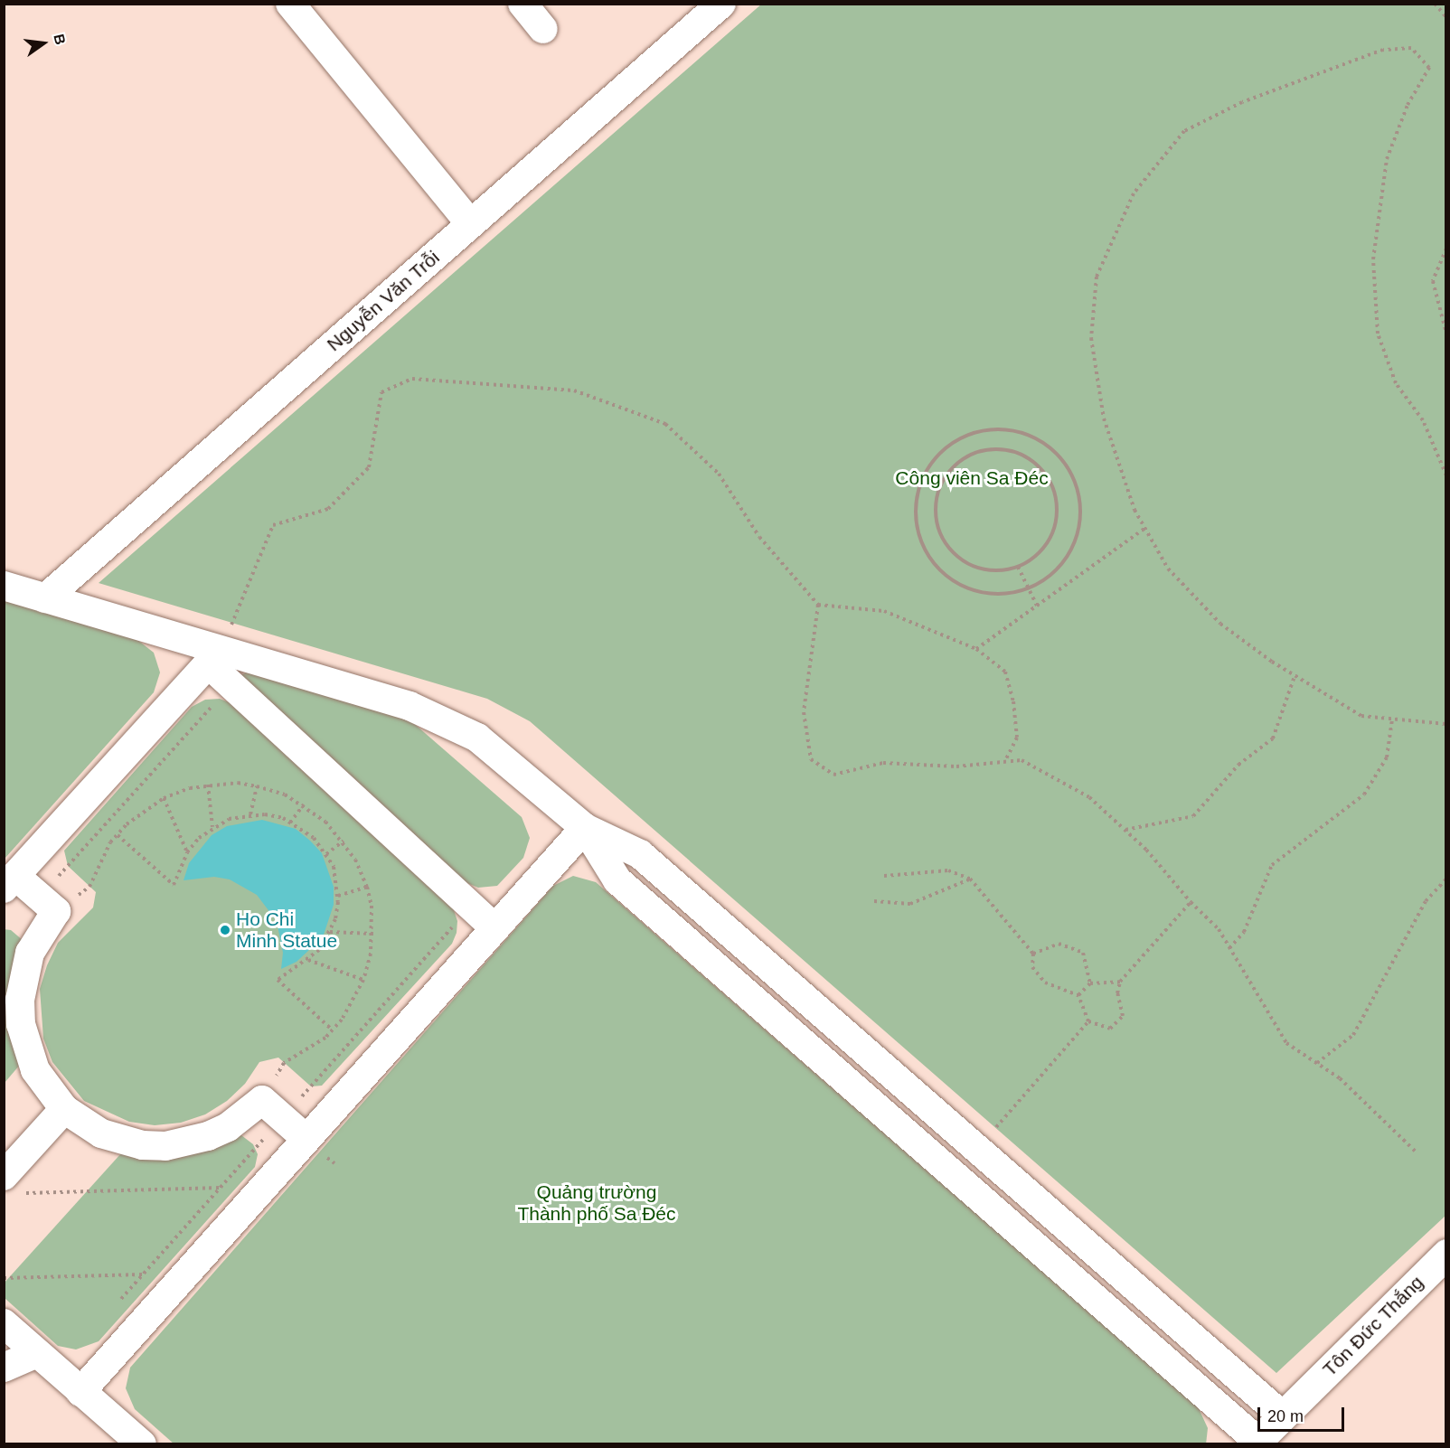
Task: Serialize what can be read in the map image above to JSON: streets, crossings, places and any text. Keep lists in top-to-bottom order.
{
  "streets": {
    "street": ["Nguyễn Văn Trỗi", "Tôn Đức Thắng"]
  },
  "parks": ["Công viên Sa Đéc", "Quảng trường Thành phố Sa Đéc"],
  "places": ["Ho Chi Minh Statue"],
  "scale_bar": "20 m",
  "north": "right"
}
